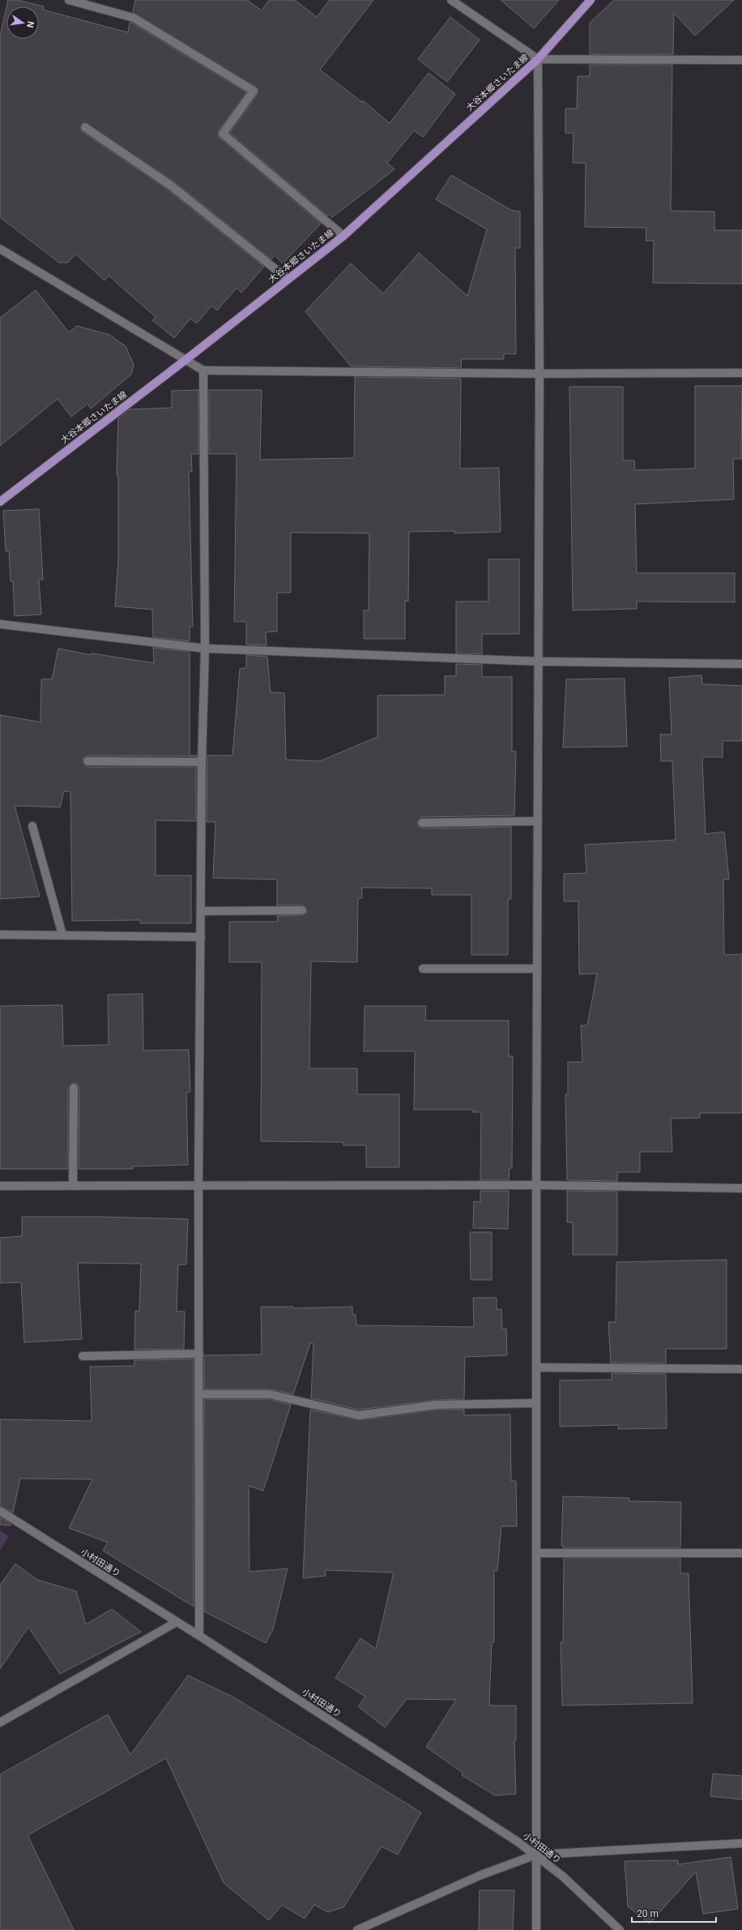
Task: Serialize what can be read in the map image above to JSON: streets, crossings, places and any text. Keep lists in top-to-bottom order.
{
  "streets": {
    "main road": ["大谷本郷さいたま線"],
    "street": ["小村田通り"]
  },
  "scale_bar": "20 m",
  "north": "right"
}
